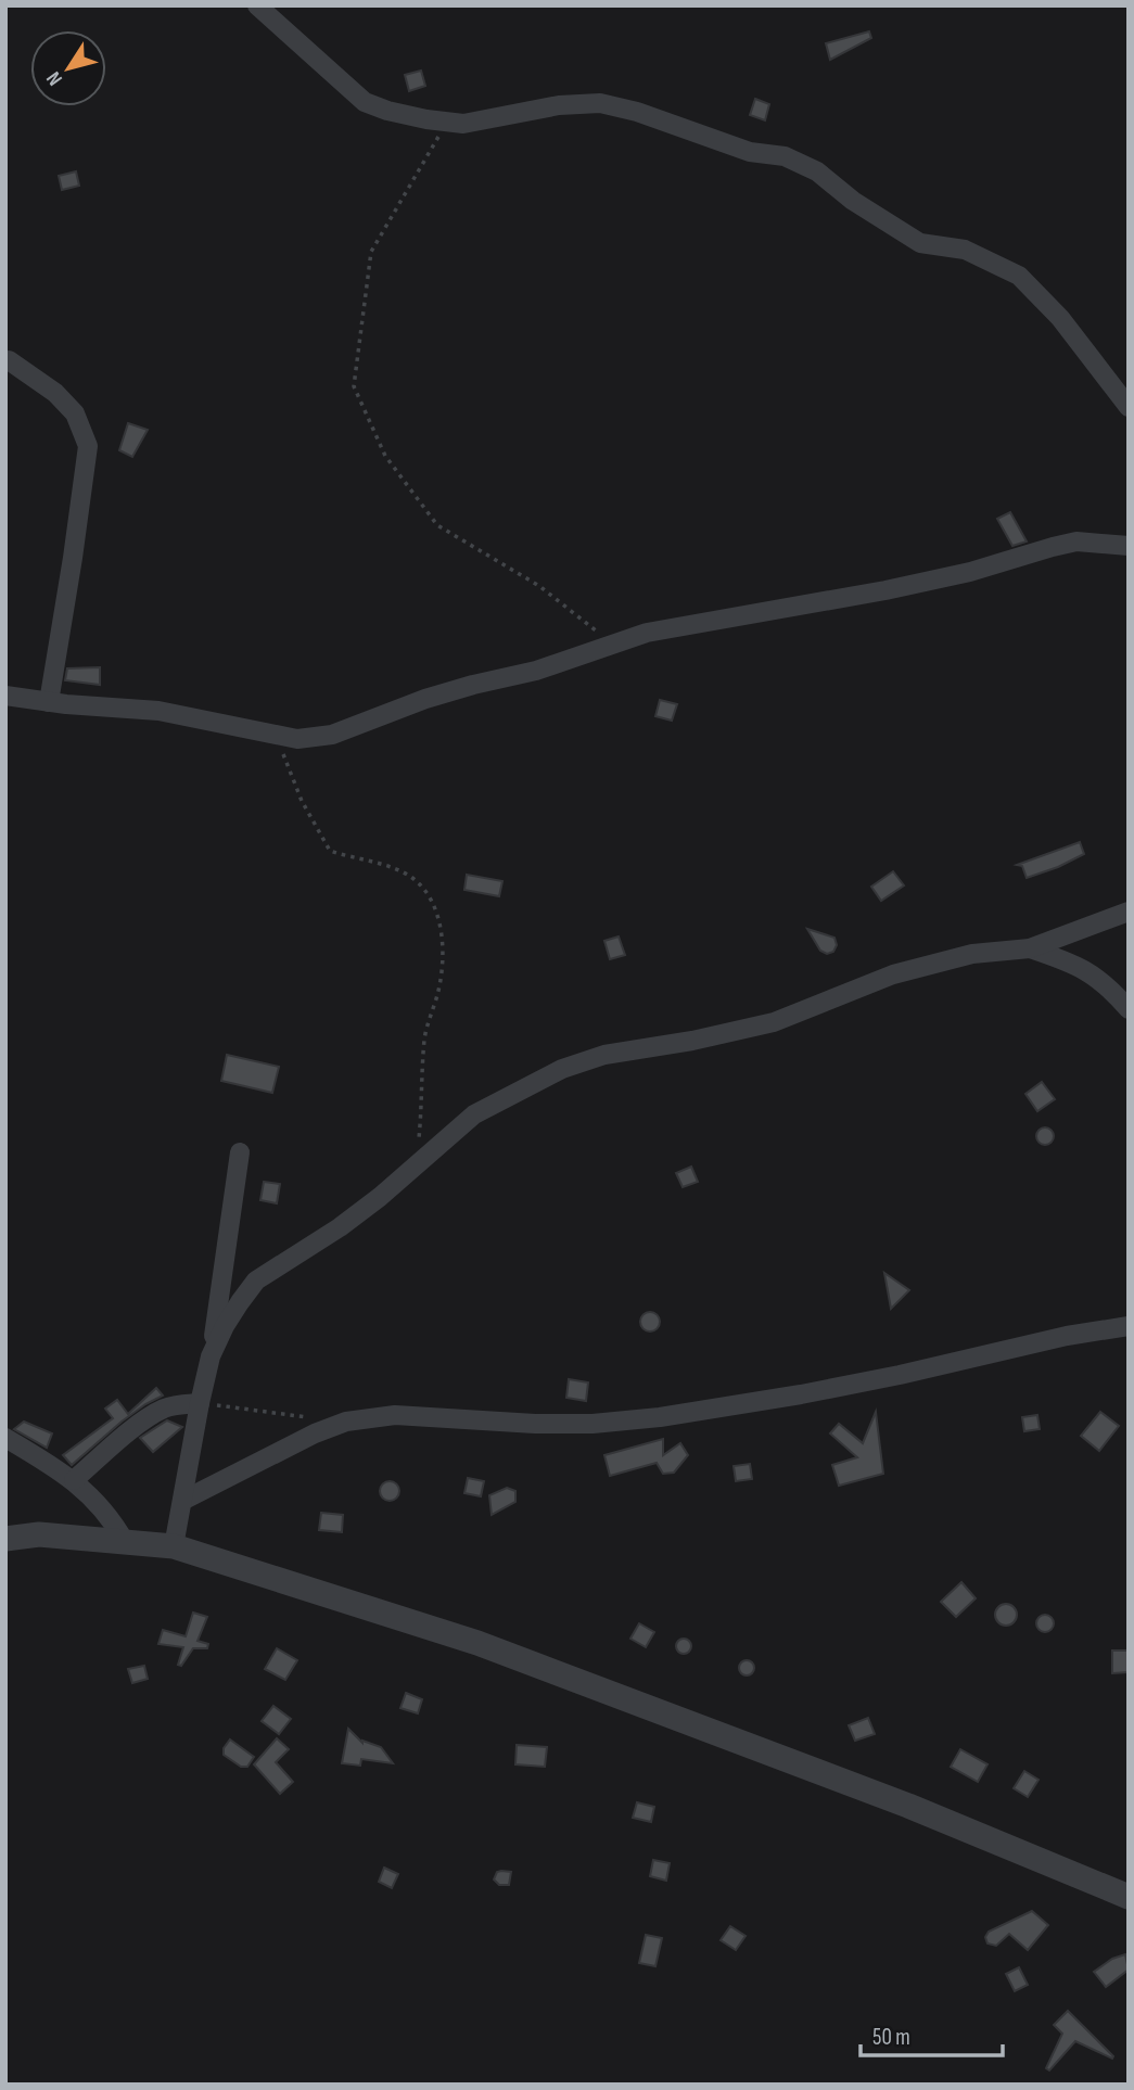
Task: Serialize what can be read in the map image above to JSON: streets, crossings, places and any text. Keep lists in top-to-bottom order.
{
  "scale_bar": "50 m",
  "north": "bottom left"
}
